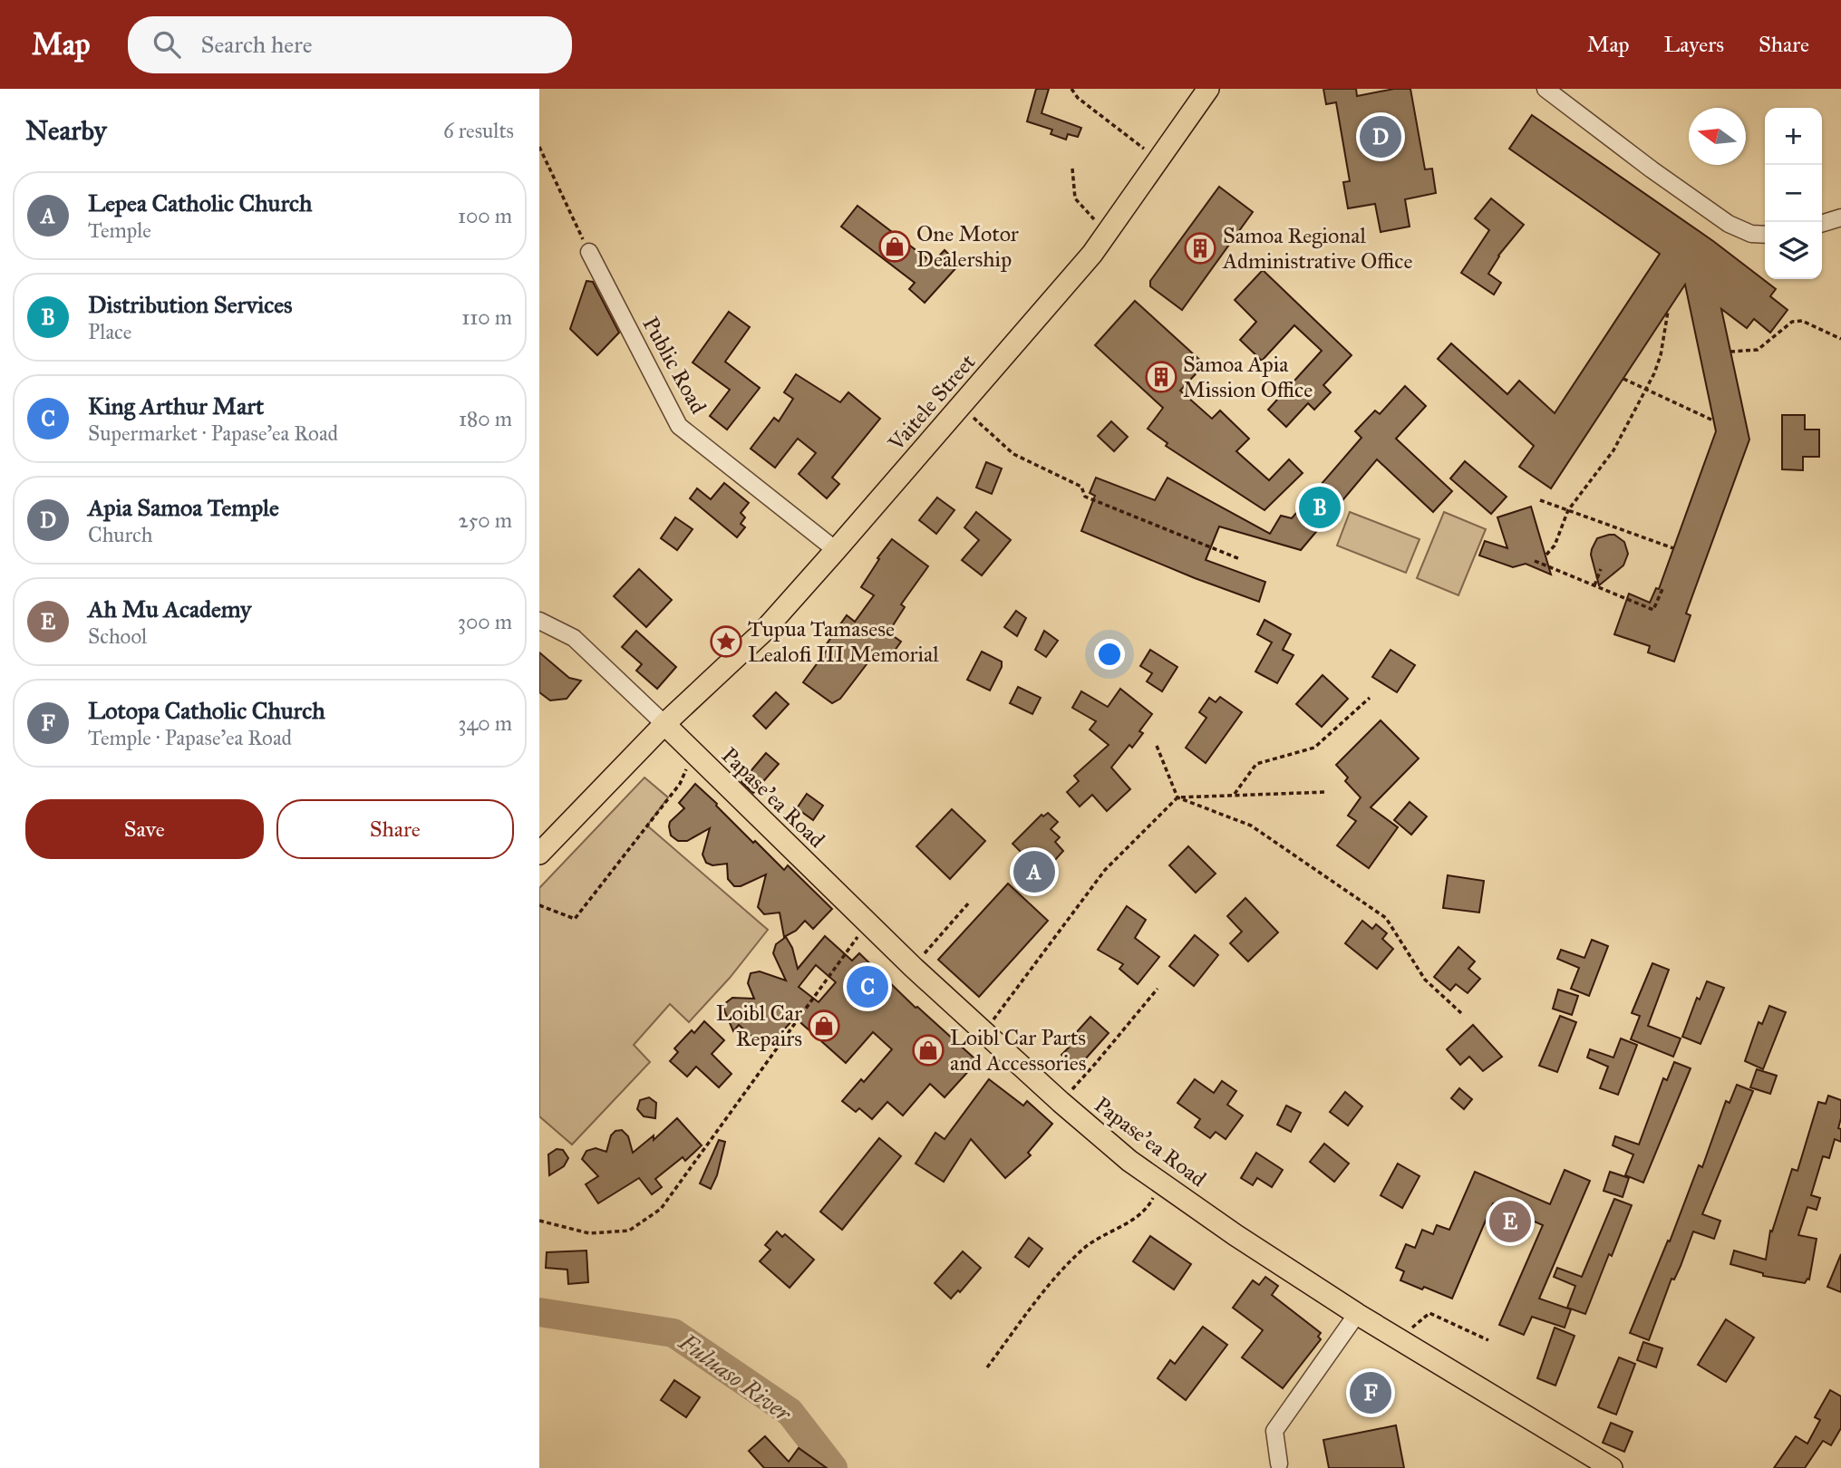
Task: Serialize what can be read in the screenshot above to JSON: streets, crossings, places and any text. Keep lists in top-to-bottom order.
{
  "streets": {
    "main road": ["Vaitele Street", "Papase'ea Road"],
    "street": ["Public Road"]
  },
  "crossings": [
    ["Public Road", "Vaitele Street"],
    ["Vaitele Street", "Papase'ea Road"]
  ],
  "water": ["Fuluaso River"],
  "places": {
    "shop": ["One Motor Dealership", "Loibl Car Repairs", "Loibl Car Parts and Accessories"],
    "building": ["Samoa Regional Administrative Office", "Samoa Apia Mission Office"],
    "place": ["Tupua Tamasese Lealofi III Memorial"]
  },
  "north": "left",
  "page": {
    "header": "Map",
    "search": "Search here",
    "nav": ["Map", "Layers", "Share"],
    "heading": ["Nearby", "6 results"],
    "map_buttons": ["+", "−"],
    "pins": [
      "D",
      "B",
      "A",
      "C",
      "E",
      "F"
    ],
    "list": [
      {
        "mark": "A",
        "name": "Lepea Catholic Church",
        "note": "Temple",
        "value": "100 m"
      },
      {
        "mark": "B",
        "name": "Distribution Services",
        "note": "Place",
        "value": "110 m"
      },
      {
        "mark": "C",
        "name": "King Arthur Mart",
        "note": "Supermarket · Papase'ea Road",
        "value": "180 m"
      },
      {
        "mark": "D",
        "name": "Apia Samoa Temple",
        "note": "Church",
        "value": "250 m"
      },
      {
        "mark": "E",
        "name": "Ah Mu Academy",
        "note": "School",
        "value": "300 m"
      },
      {
        "mark": "F",
        "name": "Lotopa Catholic Church",
        "note": "Temple · Papase'ea Road",
        "value": "340 m"
      }
    ],
    "buttons": ["Save", "Share"]
  }
}
